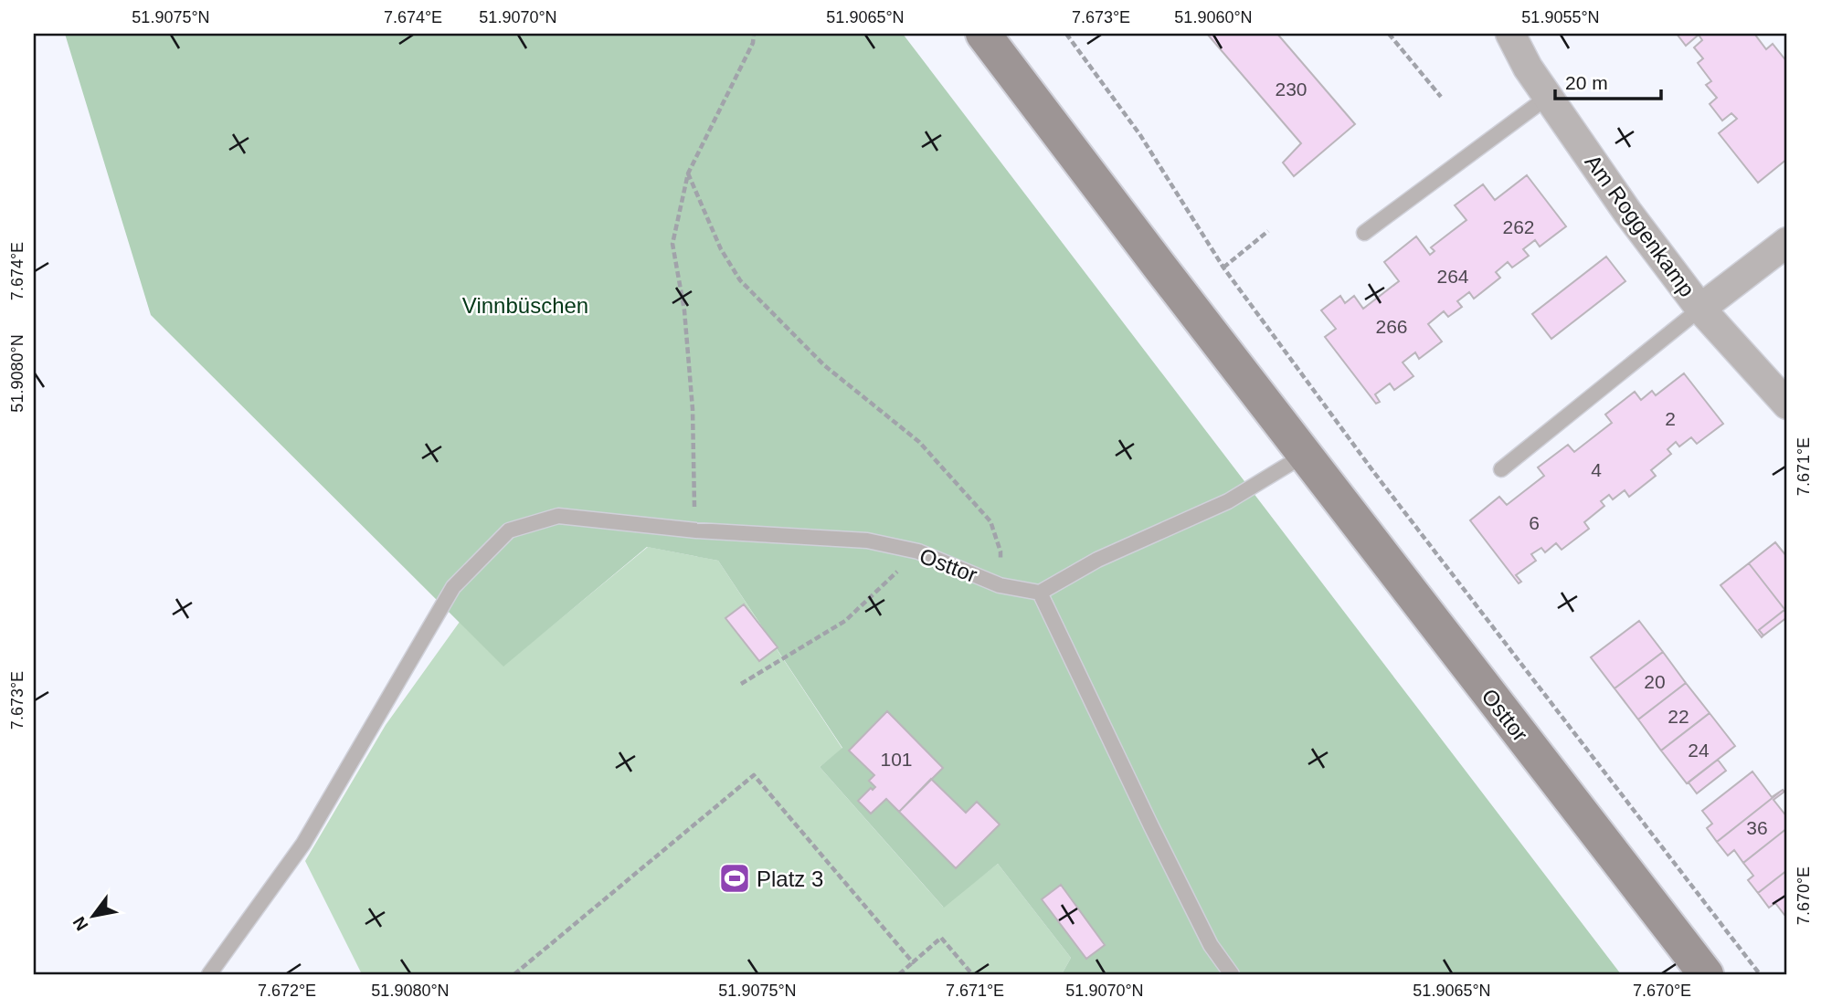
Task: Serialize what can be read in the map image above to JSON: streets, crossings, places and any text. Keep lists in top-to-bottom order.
{
  "streets": {
    "main road": ["Osttor"],
    "street": ["Am Roggenkamp"]
  },
  "parks": ["Vinnbüschen"],
  "places": {
    "sports": ["Platz 3"]
  },
  "house_numbers": [
    "230",
    "262",
    "264",
    "266",
    "2",
    "4",
    "6",
    "20",
    "22",
    "24",
    "101",
    "36"
  ],
  "scale_bar": "20 m",
  "north": "bottom left",
  "coordinates": [
    "51.9075°N",
    "7.674°E",
    "51.9070°N",
    "51.9065°N",
    "7.673°E",
    "51.9060°N",
    "51.9055°N",
    "51.9080°N",
    "7.671°E",
    "7.670°E",
    "7.672°E"
  ]
}
